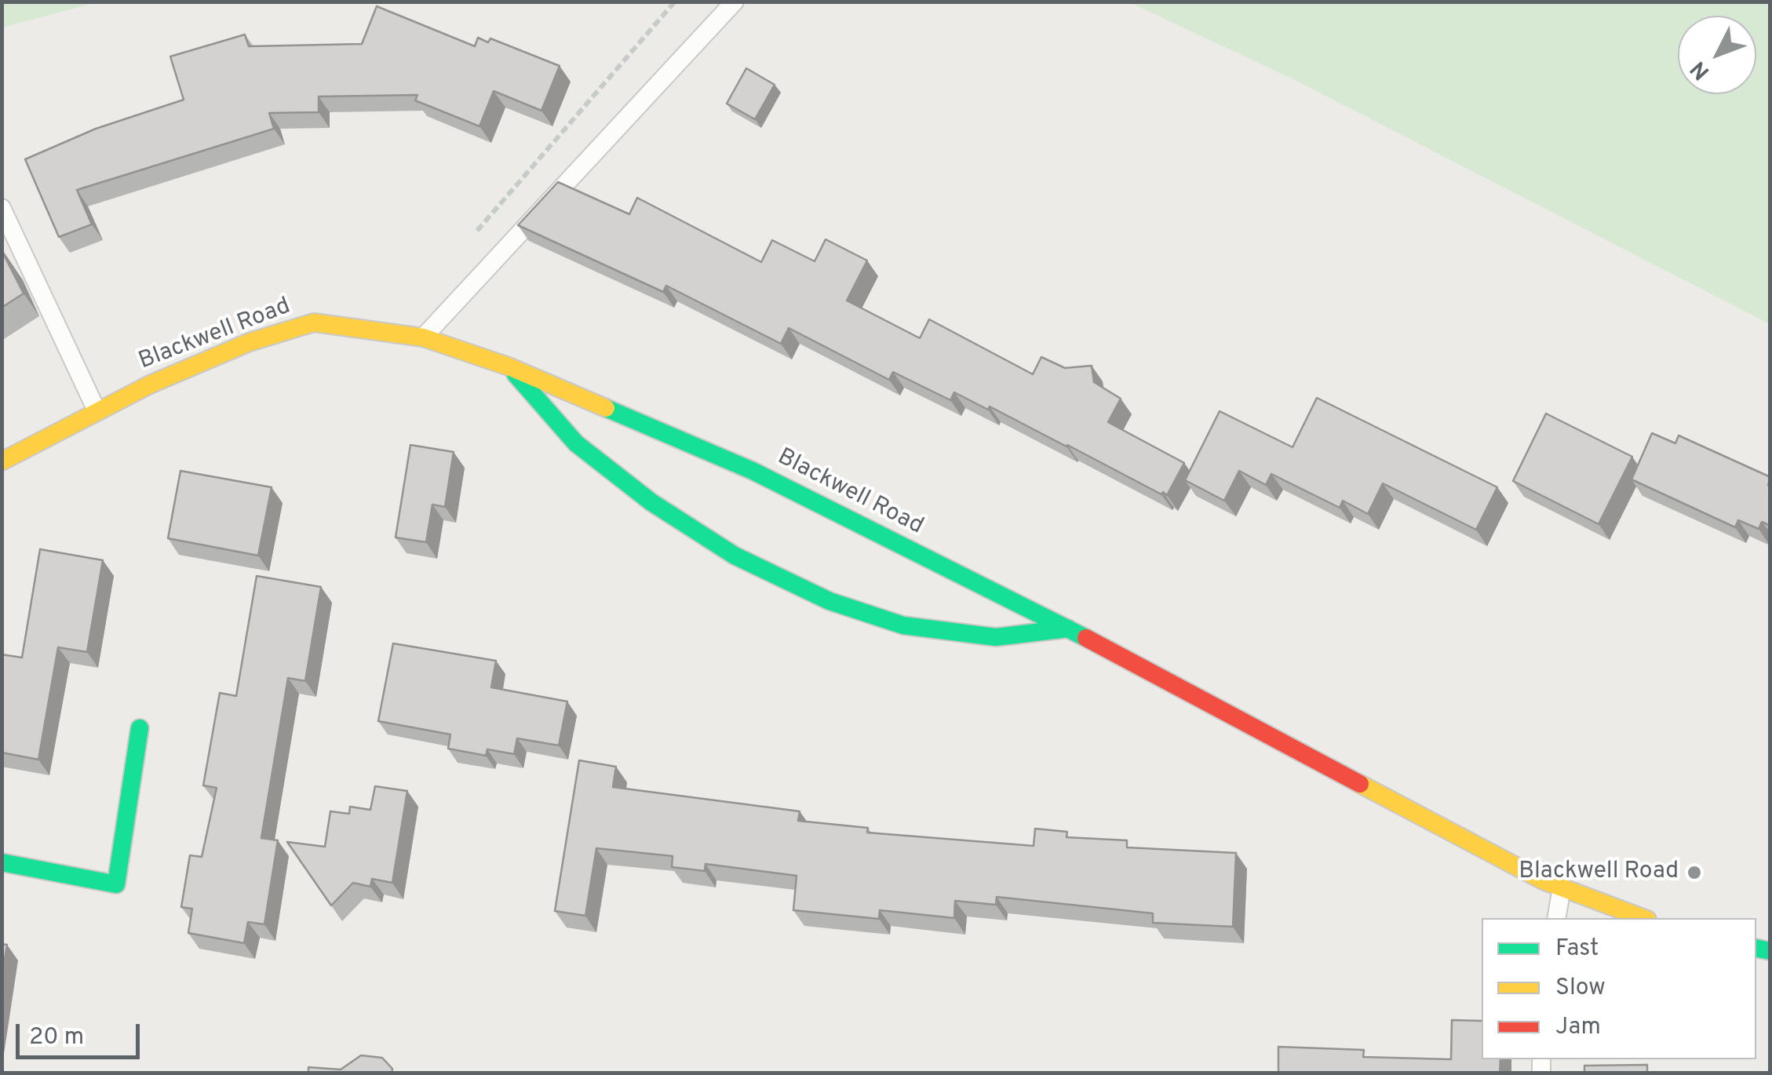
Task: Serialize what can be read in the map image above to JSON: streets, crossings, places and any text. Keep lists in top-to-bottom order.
{
  "streets": {
    "street": ["Blackwell Road"]
  },
  "places": ["Blackwell Road"],
  "legend": ["Fast", "Slow", "Jam"],
  "scale_bar": "20 m",
  "north": "bottom left"
}
